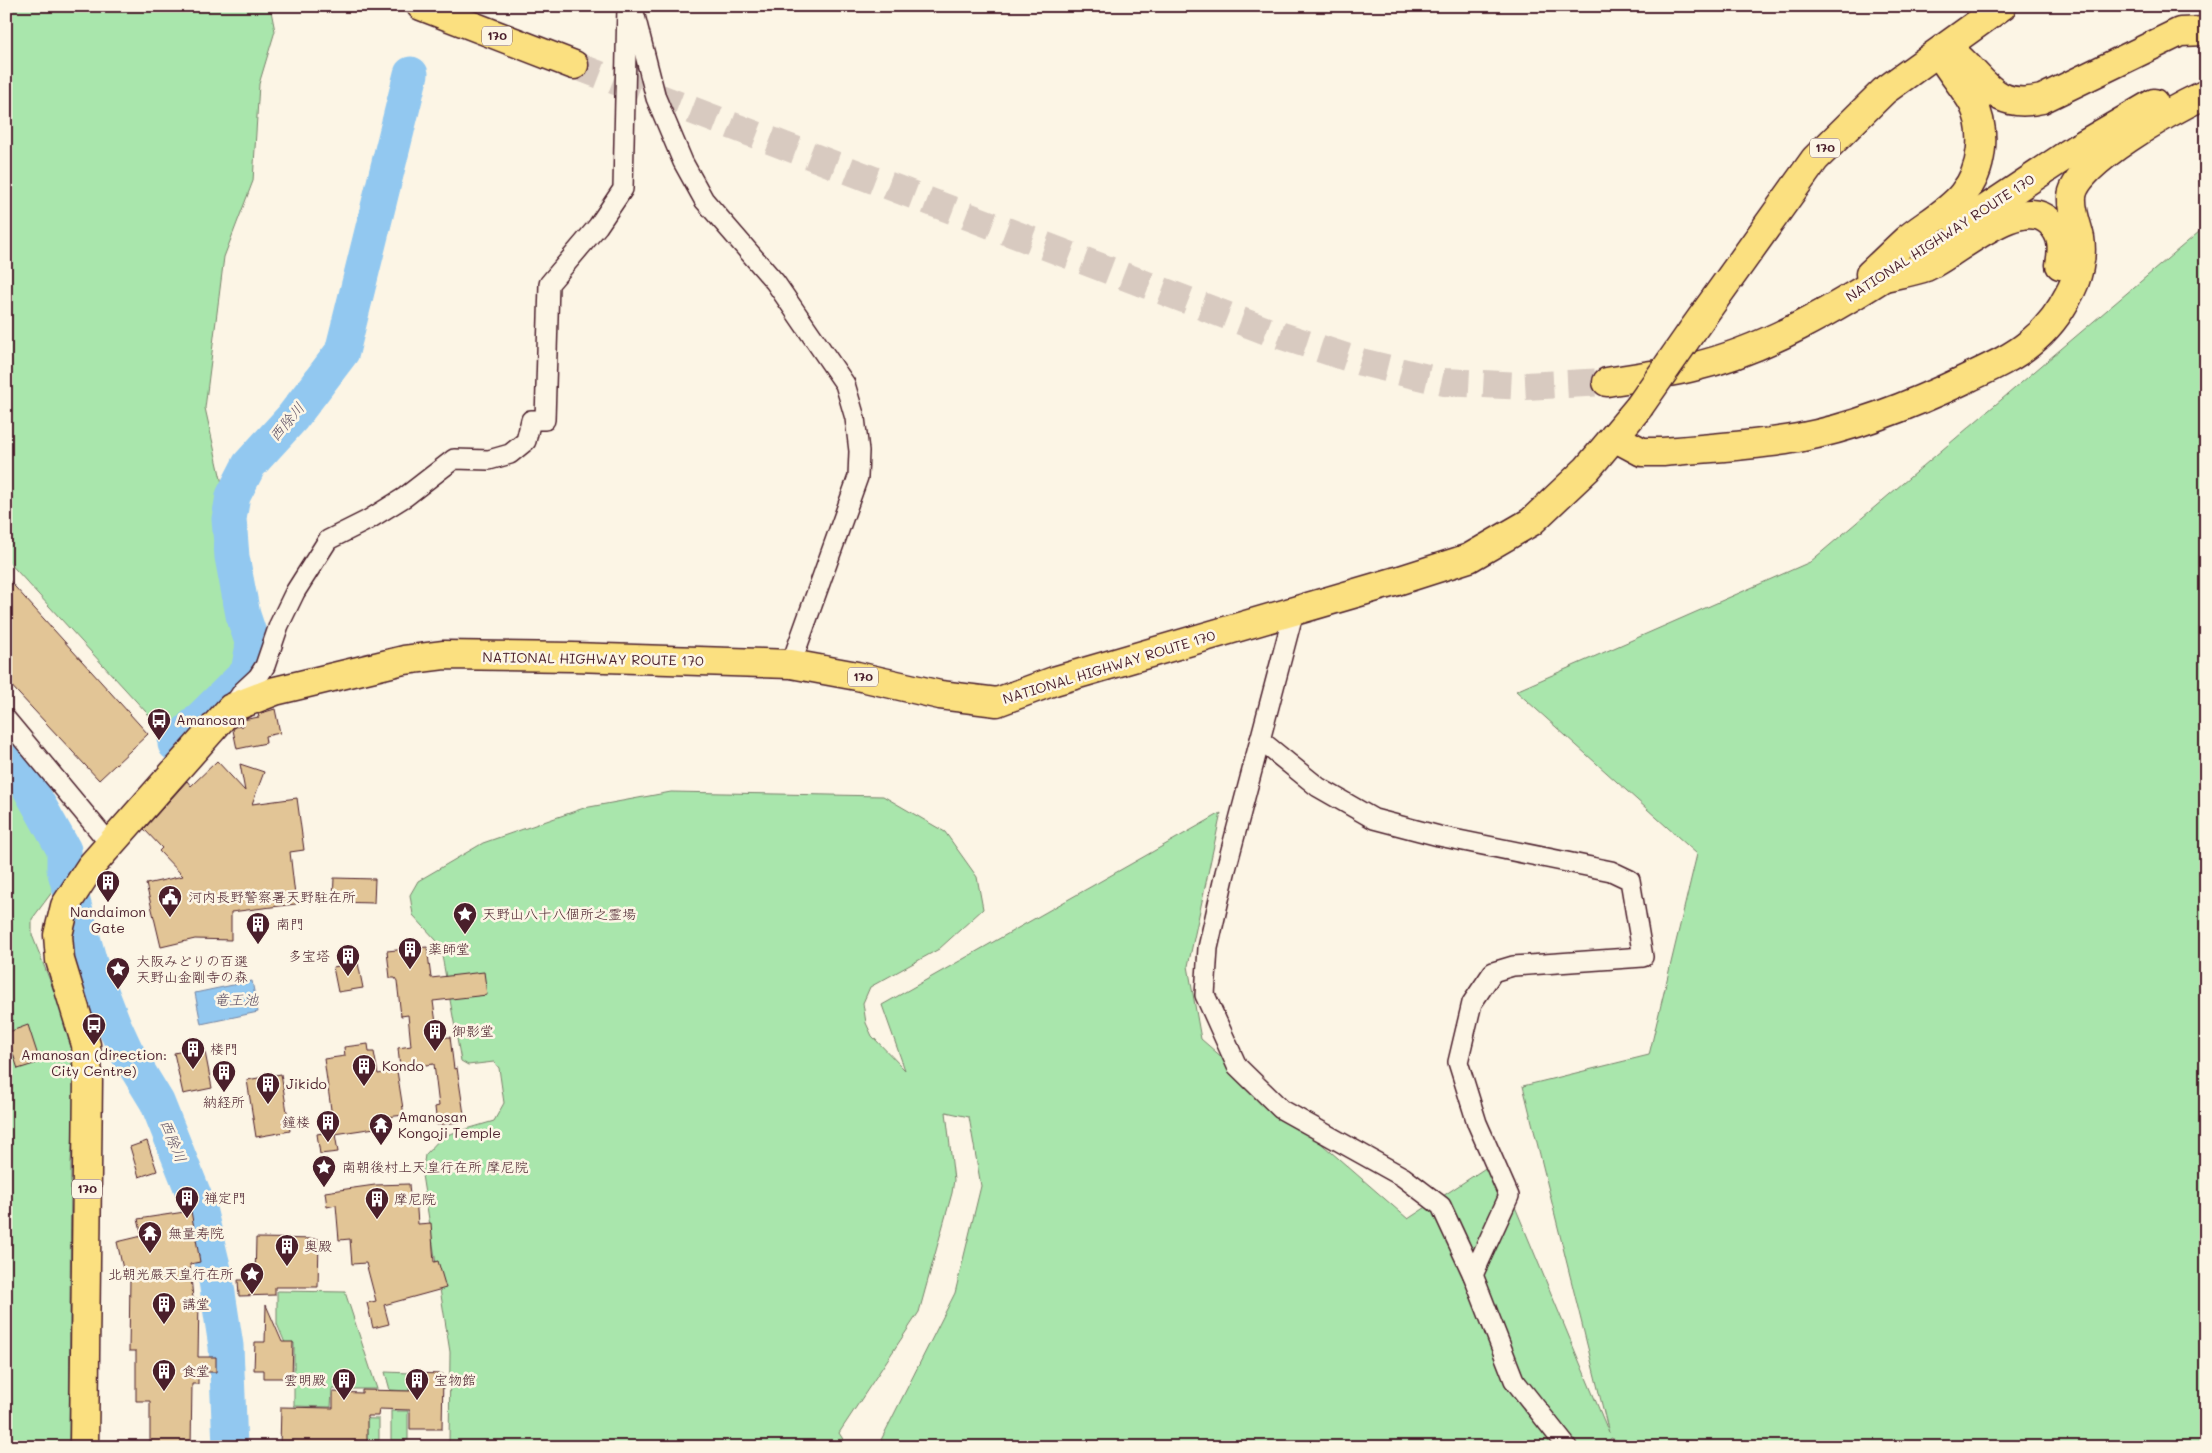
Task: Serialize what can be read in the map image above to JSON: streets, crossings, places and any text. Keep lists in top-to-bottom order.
{
  "streets": {
    "highway": ["170", "NATIONAL HIGHWAY ROUTE 170"]
  },
  "water": ["西除川", "竜王池"],
  "places": {
    "bus stop": ["Amanosan", "Amanosan (direction: City Centre)"],
    "building": [
      "Nandaimon Gate",
      "南門",
      "薬師堂",
      "多宝塔",
      "御影堂",
      "楼門",
      "Kondo",
      "納経所",
      "Jikido",
      "鐘楼",
      "禅定門",
      "摩尼院",
      "奥殿",
      "講堂",
      "食堂",
      "雲明殿",
      "宝物館"
    ],
    "public building": ["河内長野警察署天野駐在所"],
    "place": [
      "天野山八十八個所之霊場",
      "大阪みどりの百選 天野山金剛寺の森",
      "南朝後村上天皇行在所 摩尼院",
      "北朝光嚴天皇行在所"
    ],
    "temple": ["Amanosan Kongoji Temple", "無量寿院"]
  }
}
